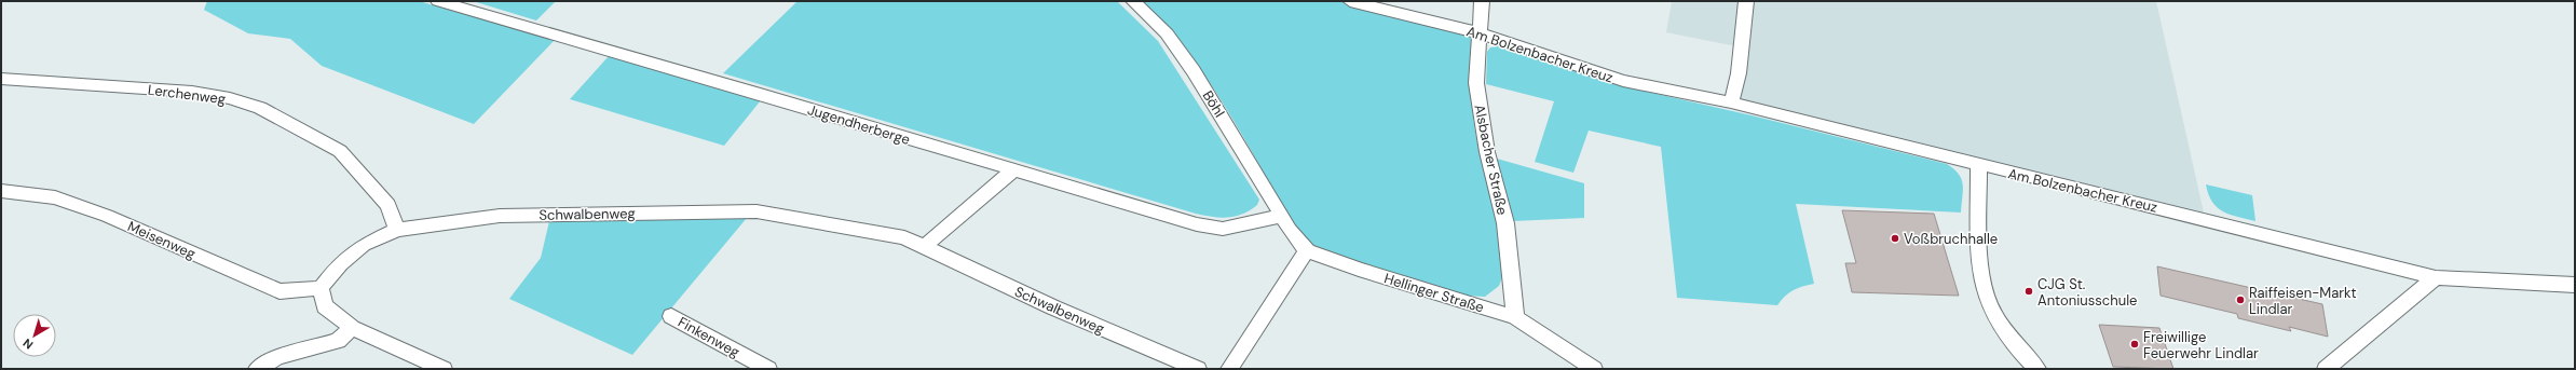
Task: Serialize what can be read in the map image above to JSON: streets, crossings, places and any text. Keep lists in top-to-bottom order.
{
  "streets": {
    "street": [
      "Am Bolzenbacher Kreuz",
      "Lerchenweg",
      "Böhl",
      "Jugendherberge",
      "Alsbacher Straße",
      "Schwalbenweg",
      "Meisenweg",
      "Hellinger Straße",
      "Finkenweg"
    ]
  },
  "crossings": [
    ["Am Bolzenbacher Kreuz", "Alsbacher Straße"],
    ["Lerchenweg", "Schwalbenweg"],
    ["Böhl", "Jugendherberge"],
    ["Alsbacher Straße", "Hellinger Straße"],
    ["Schwalbenweg", "Meisenweg"]
  ],
  "places": [
    "Voßbruchhalle",
    "CJG St. Antoniusschule",
    "Raiffeisen-Markt Lindlar",
    "Freiwillige Feuerwehr Lindlar"
  ],
  "north": "bottom left"
}
